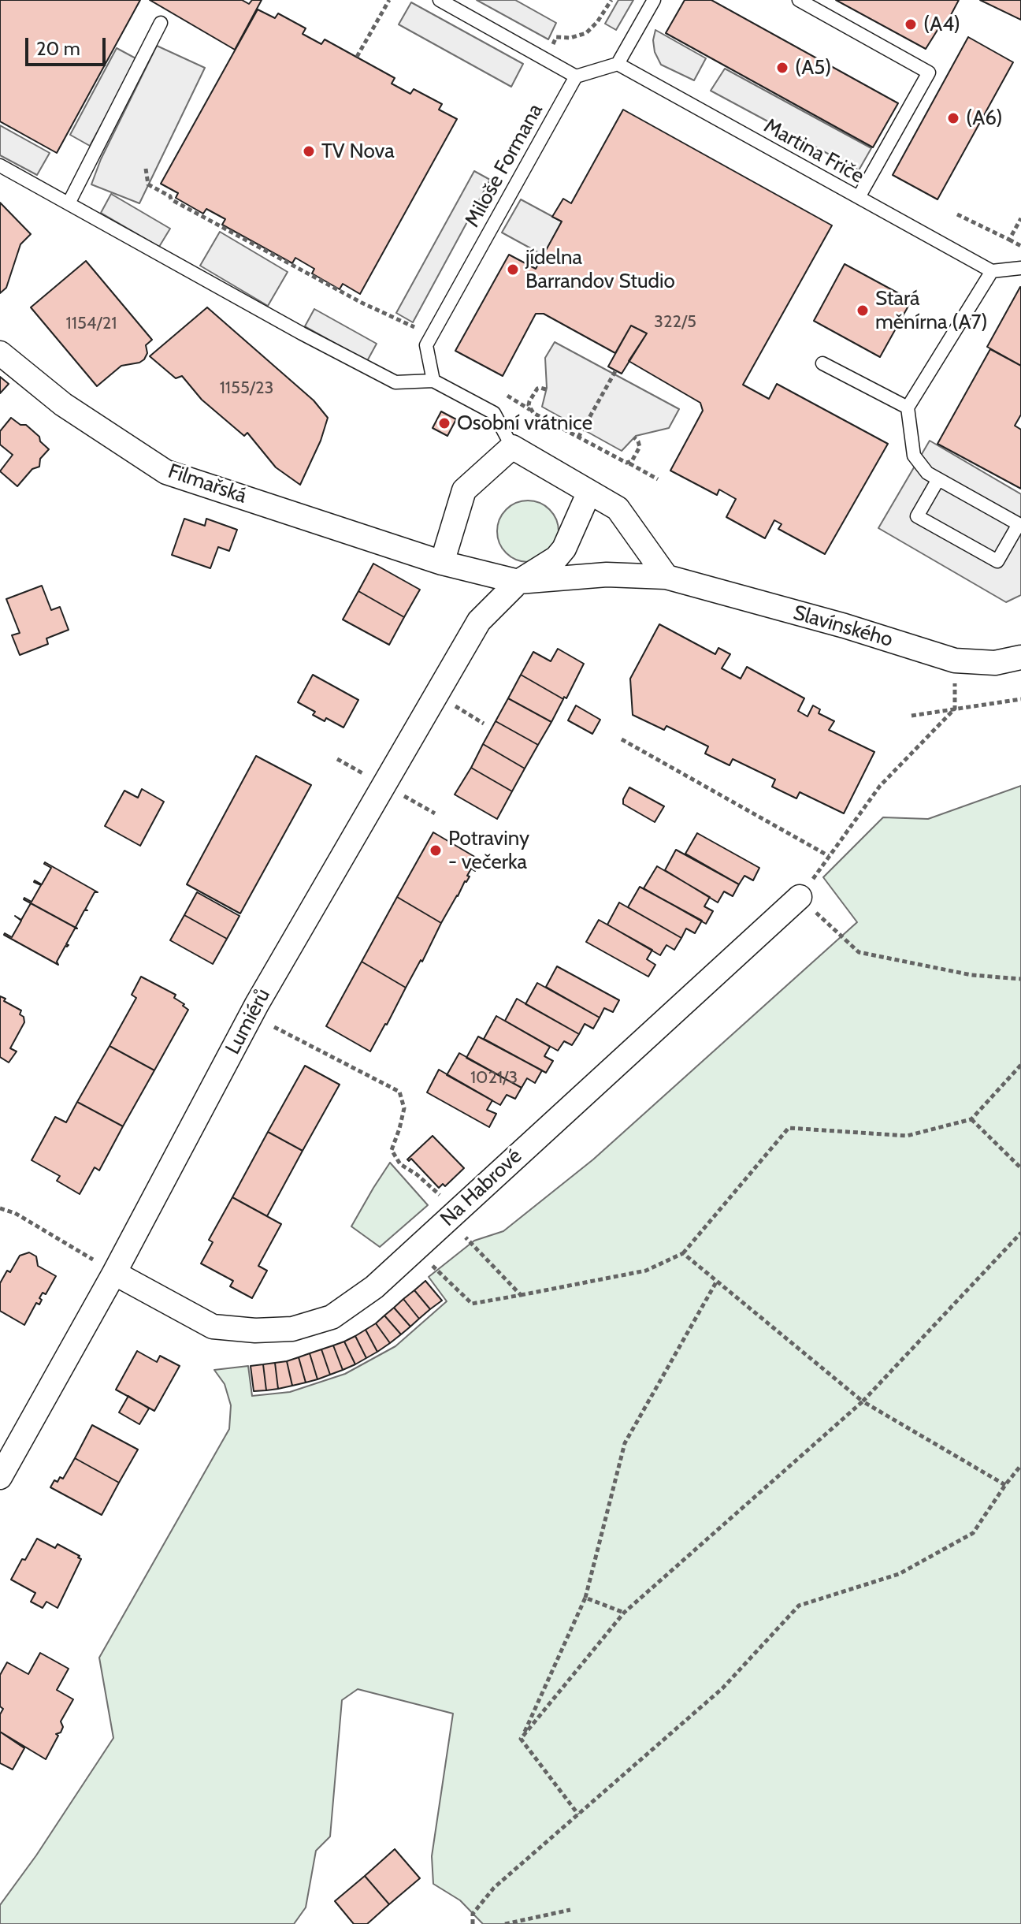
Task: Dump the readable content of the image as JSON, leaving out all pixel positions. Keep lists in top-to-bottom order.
{
  "streets": {
    "street": [
      "Filmařská",
      "Slavínského",
      "Lumiérů",
      "Na Habrové"
    ],
    "lane": ["Martina Friče", "Miloše Formana"]
  },
  "crossings": [
    ["Filmařská", "Slavínského"],
    ["Filmařská", "Lumiérů"],
    ["Slavínského", "Lumiérů"],
    ["Lumiérů", "Na Habrové"]
  ],
  "places": [
    "(A4)",
    "(A5)",
    "(A6)",
    "TV Nova",
    "jídelna Barrandov Studio",
    "Stará měnírna (A7)",
    "Osobní vrátnice",
    "Potraviny - večerka"
  ],
  "house_numbers": [
    "322/5",
    "1154/21",
    "1155/23",
    "1021/3"
  ],
  "scale_bar": "20 m"
}
